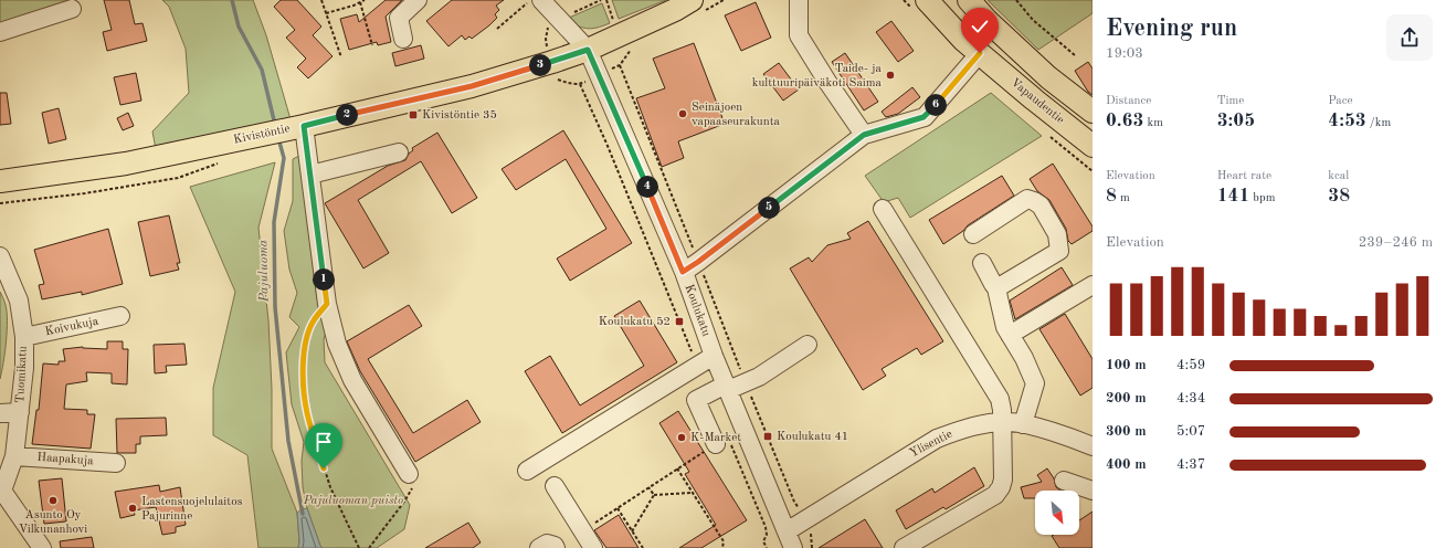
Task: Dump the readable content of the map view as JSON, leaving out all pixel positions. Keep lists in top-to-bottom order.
{
  "streets": {
    "main road": ["Vapaudentie", "Kivistöntie"],
    "street": [
      "Koulukatu",
      "Koivukuja",
      "Tuomikatu",
      "Ylisentie",
      "Haapakuja"
    ]
  },
  "crossings": [
    ["Kivistöntie", "Koulukatu"],
    ["Koulukatu", "Ylisentie"],
    ["Koivukuja", "Tuomikatu"],
    ["Tuomikatu", "Haapakuja"]
  ],
  "water": ["Pajuluoma"],
  "parks": ["Pajuluoman puisto"],
  "places": {
    "other": [
      "Taide- ja kulttuuripäiväkoti Saima",
      "Seinäjoen vapaaseurakunta",
      "K-Market",
      "Asunto Oy Vilkunanhovi",
      "Lastensuojelulaitos Pajurinne"
    ],
    "transit": ["Kivistöntie 35", "Koulukatu 52", "Koulukatu 41"]
  },
  "north": "bottom right",
  "page": {
    "heading": ["Evening run", "19:03"],
    "pins": [
      "3",
      "6",
      "2",
      "4",
      "5",
      "1"
    ],
    "stats": [
      ["Distance", "0.63 km"],
      ["Time", "3:05"],
      ["Pace", "4:53 /km"],
      ["Elevation", "8 m"],
      ["Heart rate", "141 bpm"],
      ["kcal", "38"]
    ],
    "chart": ["Elevation", "239–246 m"],
    "list": [
      {
        "name": "100 m",
        "note": "4:59"
      },
      {
        "name": "200 m",
        "note": "4:34"
      },
      {
        "name": "300 m",
        "note": "5:07"
      },
      {
        "name": "400 m",
        "note": "4:37"
      }
    ]
  }
}
